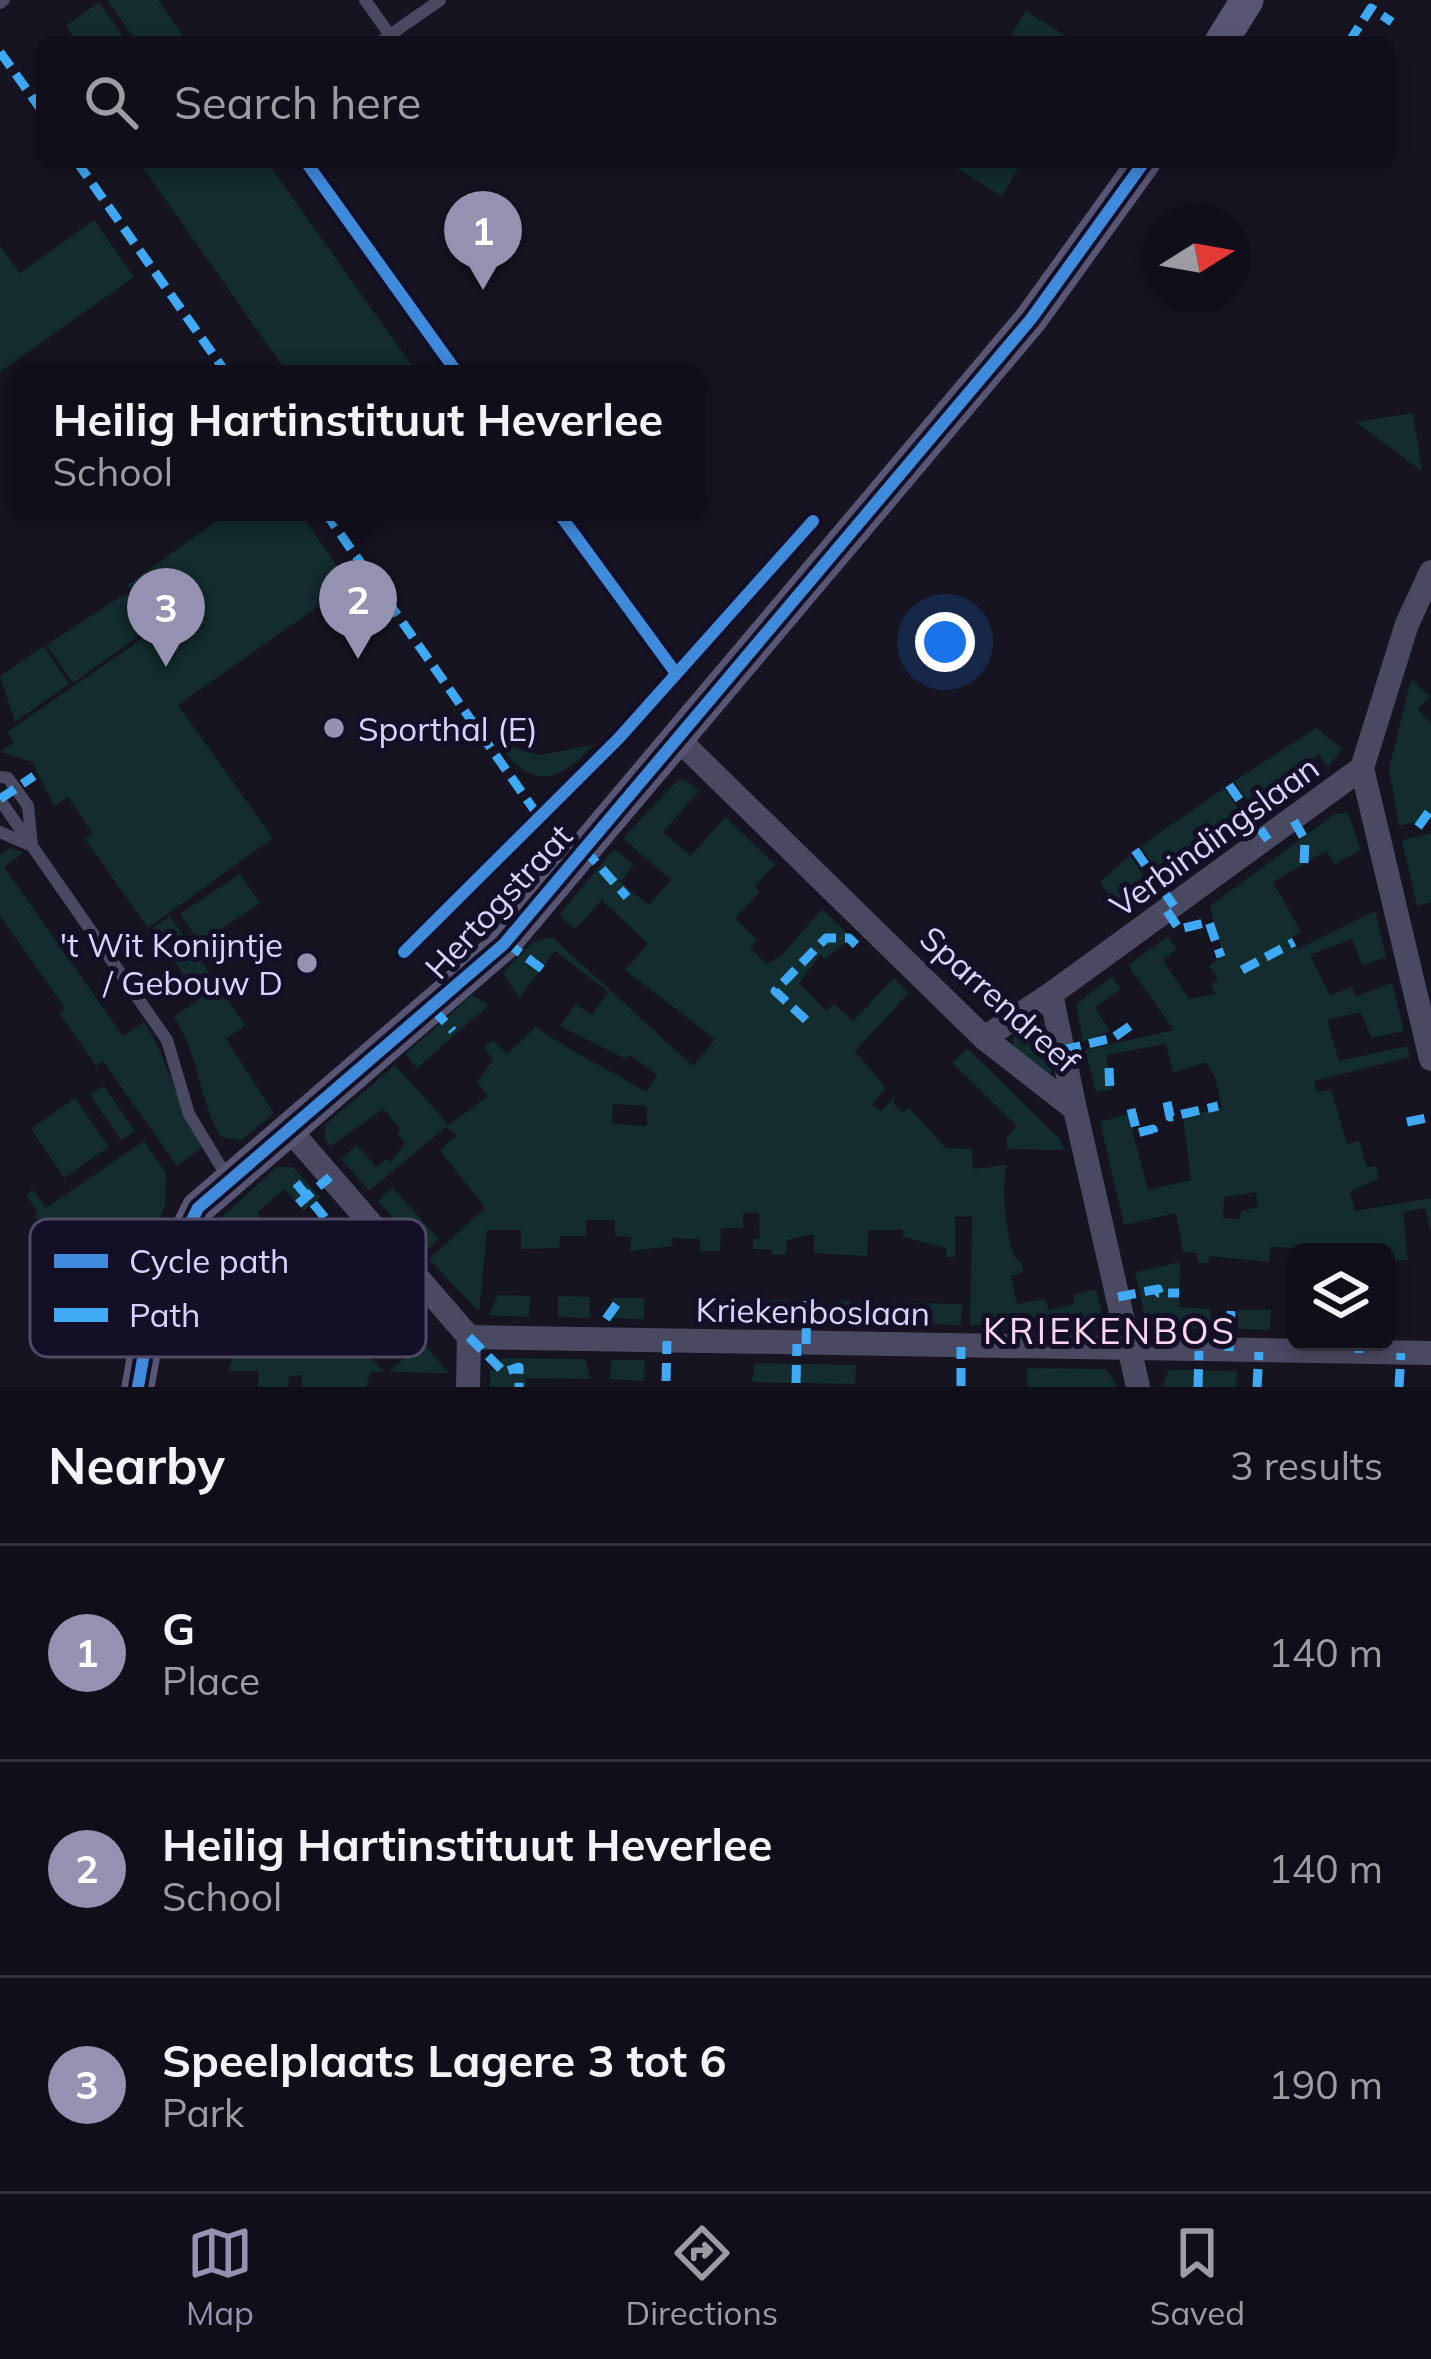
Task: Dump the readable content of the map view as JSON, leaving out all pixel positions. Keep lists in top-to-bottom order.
{
  "streets": {
    "street": [
      "Verbindingslaan",
      "Hertogstraat",
      "Sparrendreef",
      "Kriekenboslaan"
    ]
  },
  "crossings": [
    ["Verbindingslaan", "Sparrendreef"],
    ["Hertogstraat", "Sparrendreef"],
    ["Sparrendreef", "Kriekenboslaan"]
  ],
  "districts": ["KRIEKENBOS"],
  "places": ["Sporthal (E)", "'t Wit Konijntje / Gebouw D"],
  "legend": ["Cycle path", "Path"],
  "north": "right",
  "page": {
    "search": "Search here",
    "pins": ["1", "2", "3"],
    "popup": ["Heilig Hartinstituut Heverlee", "School"],
    "heading": ["Nearby", "3 results"],
    "list": [
      {
        "mark": "1",
        "name": "G",
        "note": "Place",
        "value": "140 m"
      },
      {
        "mark": "2",
        "name": "Heilig Hartinstituut Heverlee",
        "note": "School",
        "value": "140 m"
      },
      {
        "mark": "3",
        "name": "Speelplaats Lagere 3 tot 6",
        "note": "Park",
        "value": "190 m"
      }
    ],
    "nav": ["Map", "Directions", "Saved"]
  }
}
